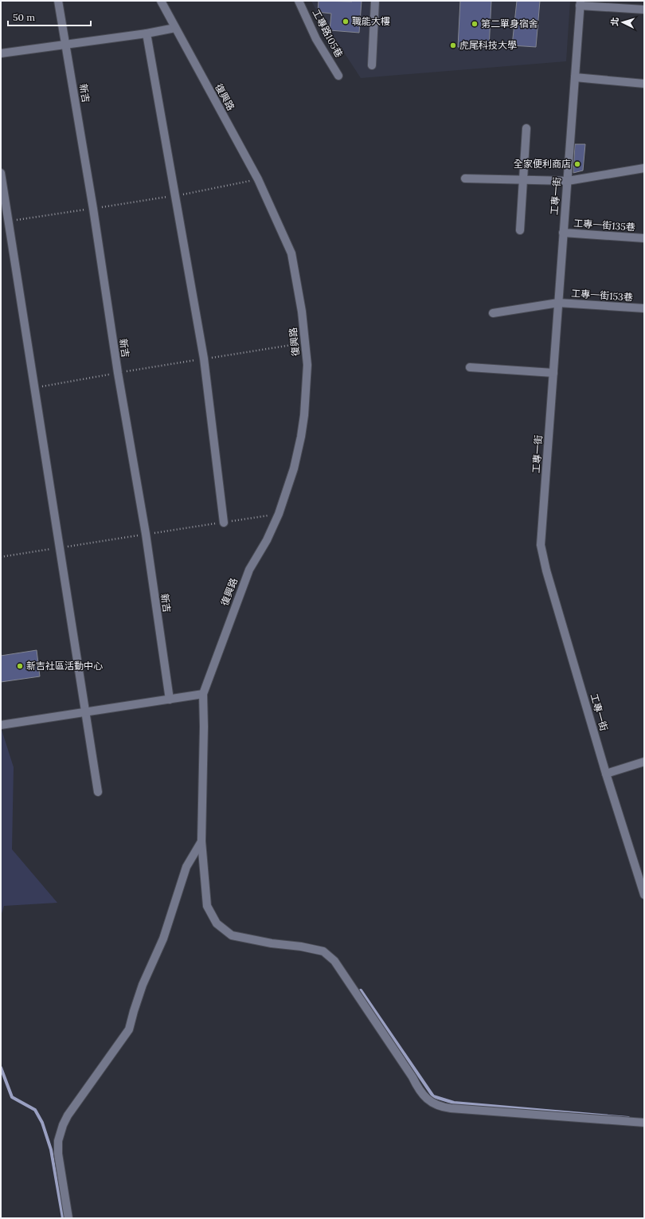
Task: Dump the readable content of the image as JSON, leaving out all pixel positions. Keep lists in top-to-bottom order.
{
  "streets": {
    "street": [
      "工專路105巷",
      "新吉",
      "復興路",
      "工專一街",
      "工專一街135巷",
      "工專一街153巷"
    ]
  },
  "crossings": [
    ["工專一街", "工專一街135巷"],
    ["工專一街", "工專一街153巷"]
  ],
  "places": [
    "職能大樓",
    "第二單身宿舍",
    "虎尾科技大學",
    "全家便利商店",
    "新吉社區活動中心"
  ],
  "scale_bar": "50 m",
  "north": "left"
}
